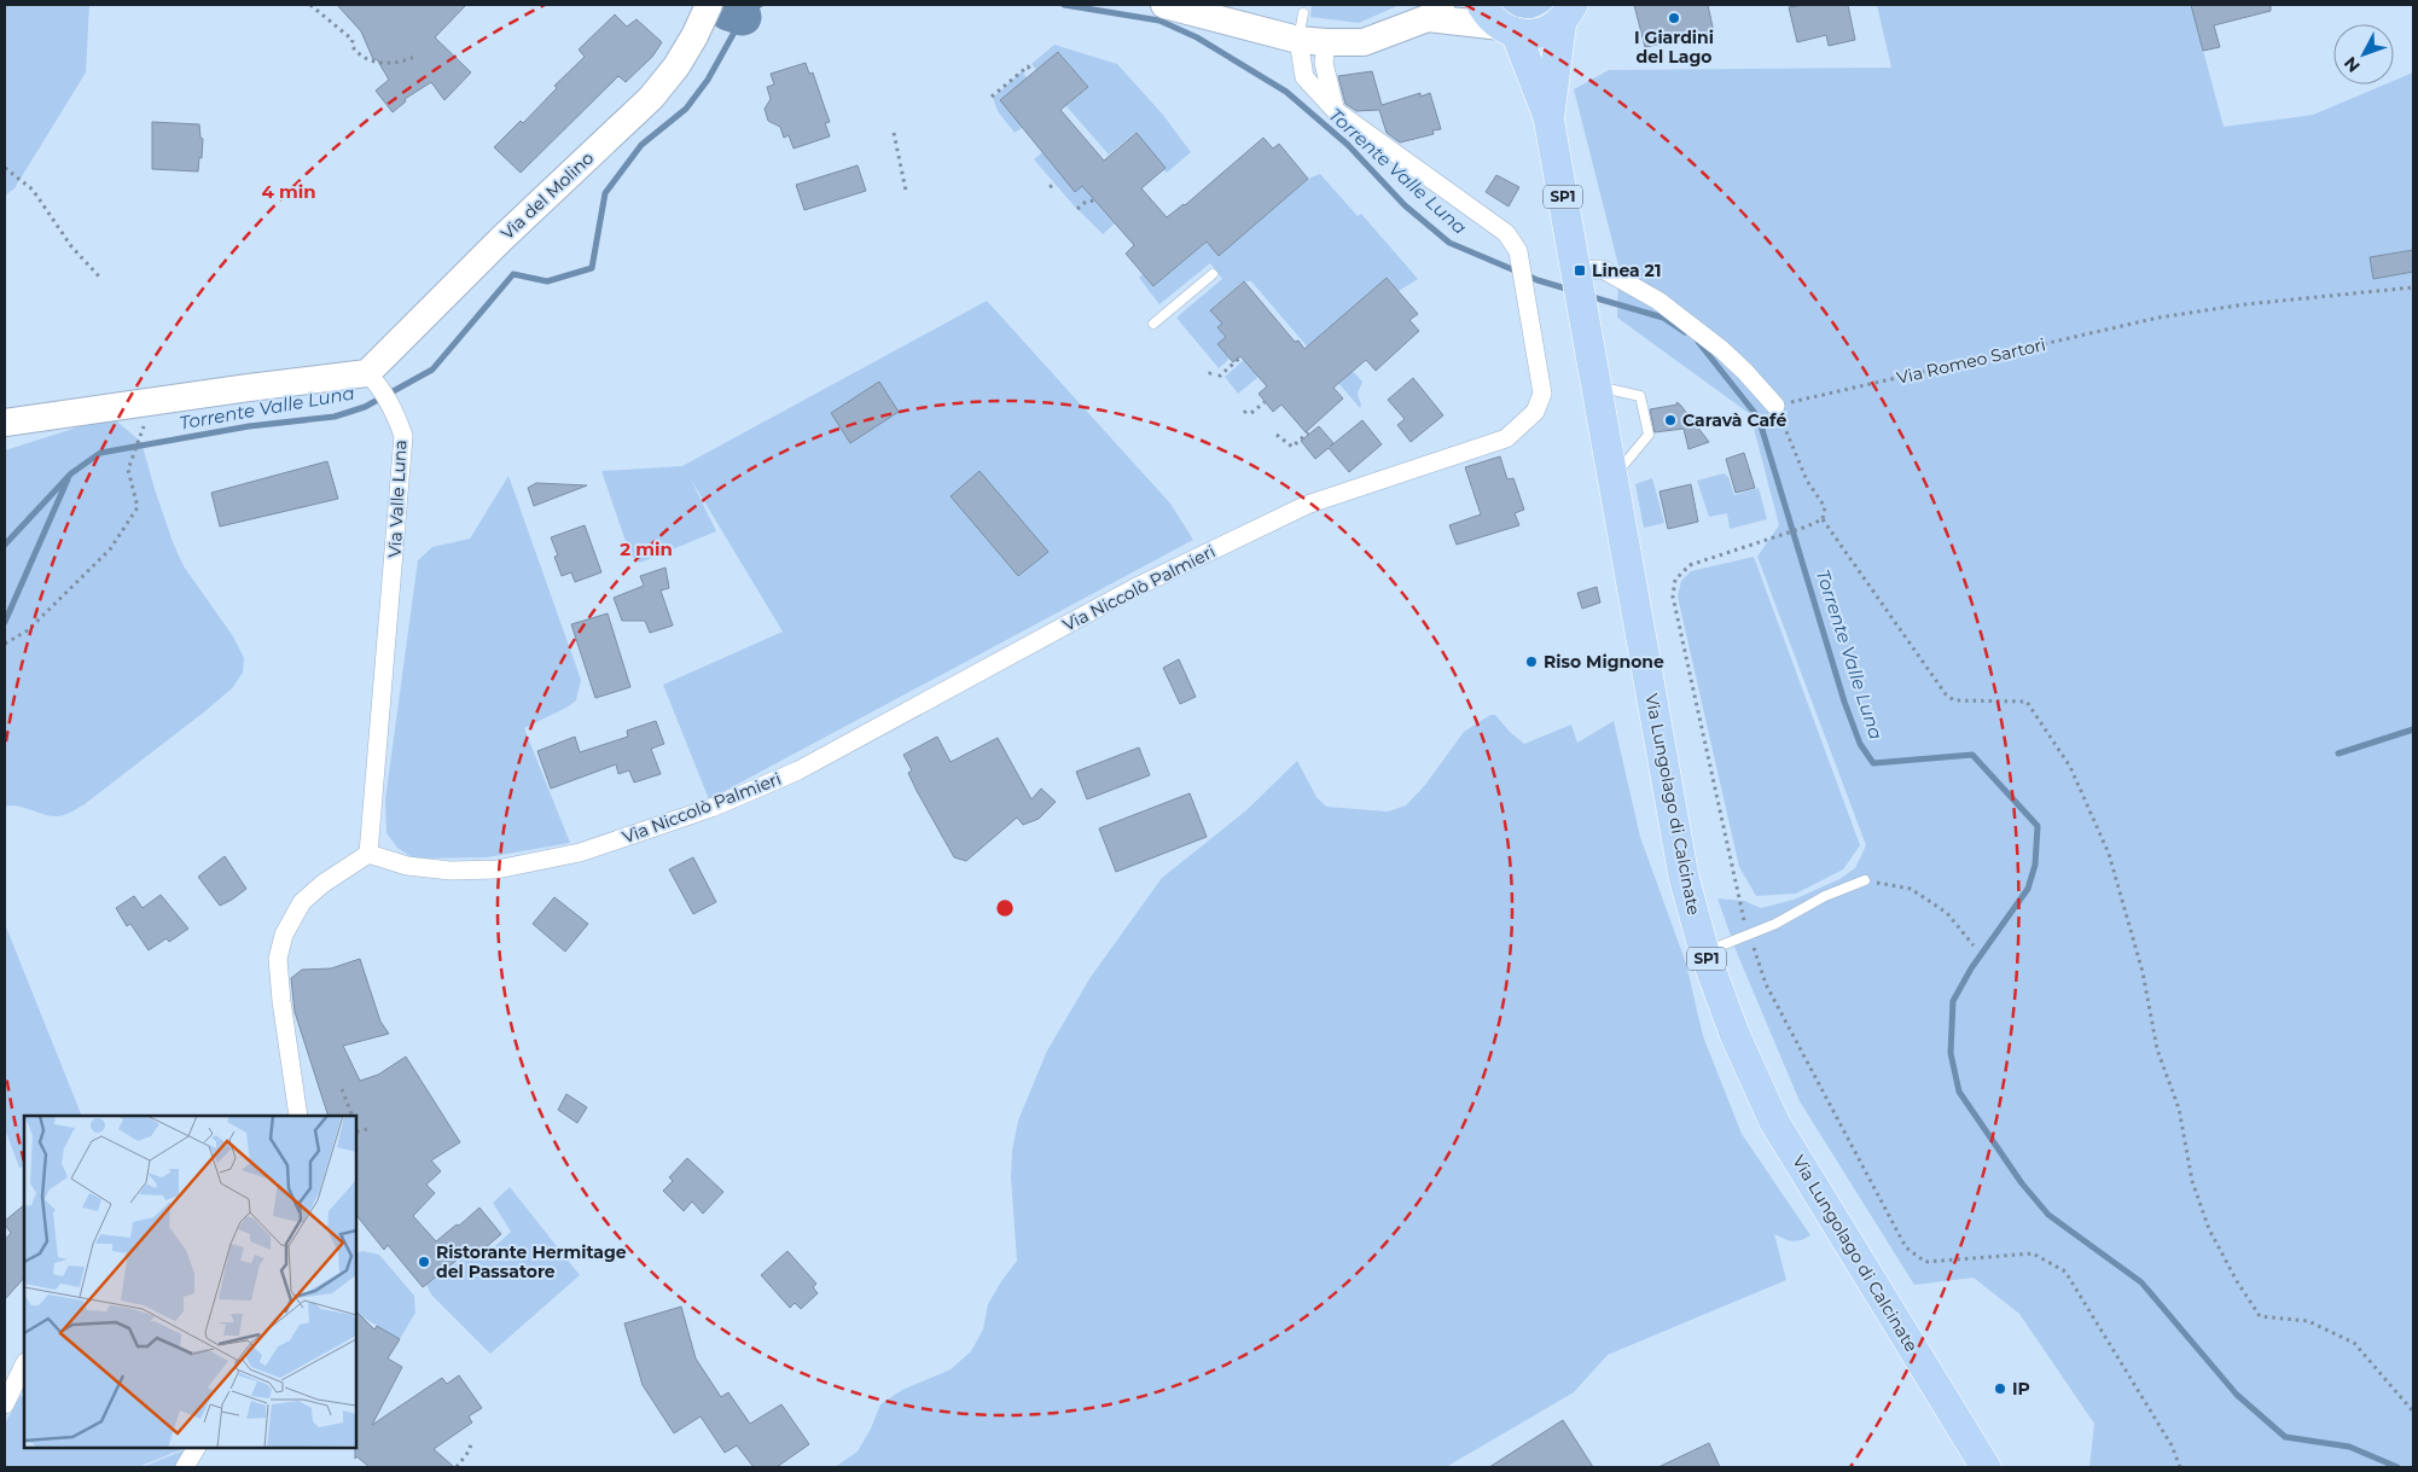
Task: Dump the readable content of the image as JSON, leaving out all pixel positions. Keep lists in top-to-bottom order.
{
  "streets": {
    "main road": ["SP1", "Via Lungolago di Calcinate"],
    "street": ["Via del Molino", "Via Valle Luna", "Via Niccolò Palmieri"],
    "path": ["Via Romeo Sartori"]
  },
  "crossings": [
    ["Via del Molino", "Via Valle Luna"],
    ["SP1", "Via Lungolago di Calcinate"],
    ["Via Valle Luna", "Via Niccolò Palmieri"]
  ],
  "water": ["Torrente Valle Luna"],
  "places": {
    "other": [
      "I Giardini del Lago",
      "Caravà Café",
      "Riso Mignone",
      "Ristorante Hermitage del Passatore",
      "IP"
    ],
    "transit": ["Linea 21"]
  },
  "north": "bottom left",
  "rings": ["4 min", "2 min"]
}
